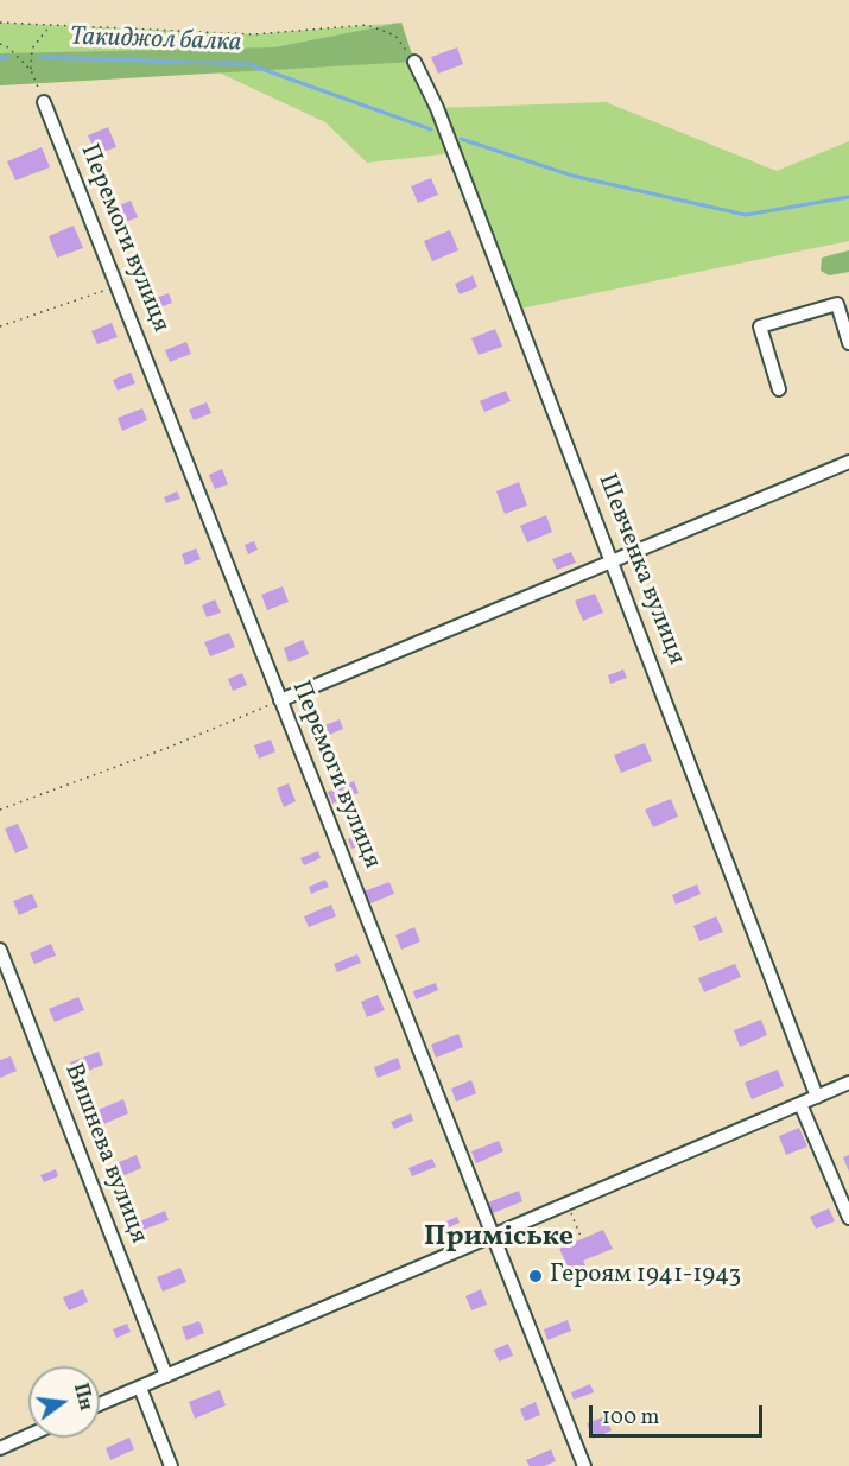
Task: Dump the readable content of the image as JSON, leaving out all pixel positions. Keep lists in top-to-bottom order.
{
  "streets": {
    "street": ["Перемоги вулиця", "Шевченка вулиця", "Вишнева вулиця"]
  },
  "districts": ["Приміське"],
  "water": ["Такиджол балка"],
  "places": ["Героям 1941-1943"],
  "scale_bar": "100 m",
  "north": "right"
}
